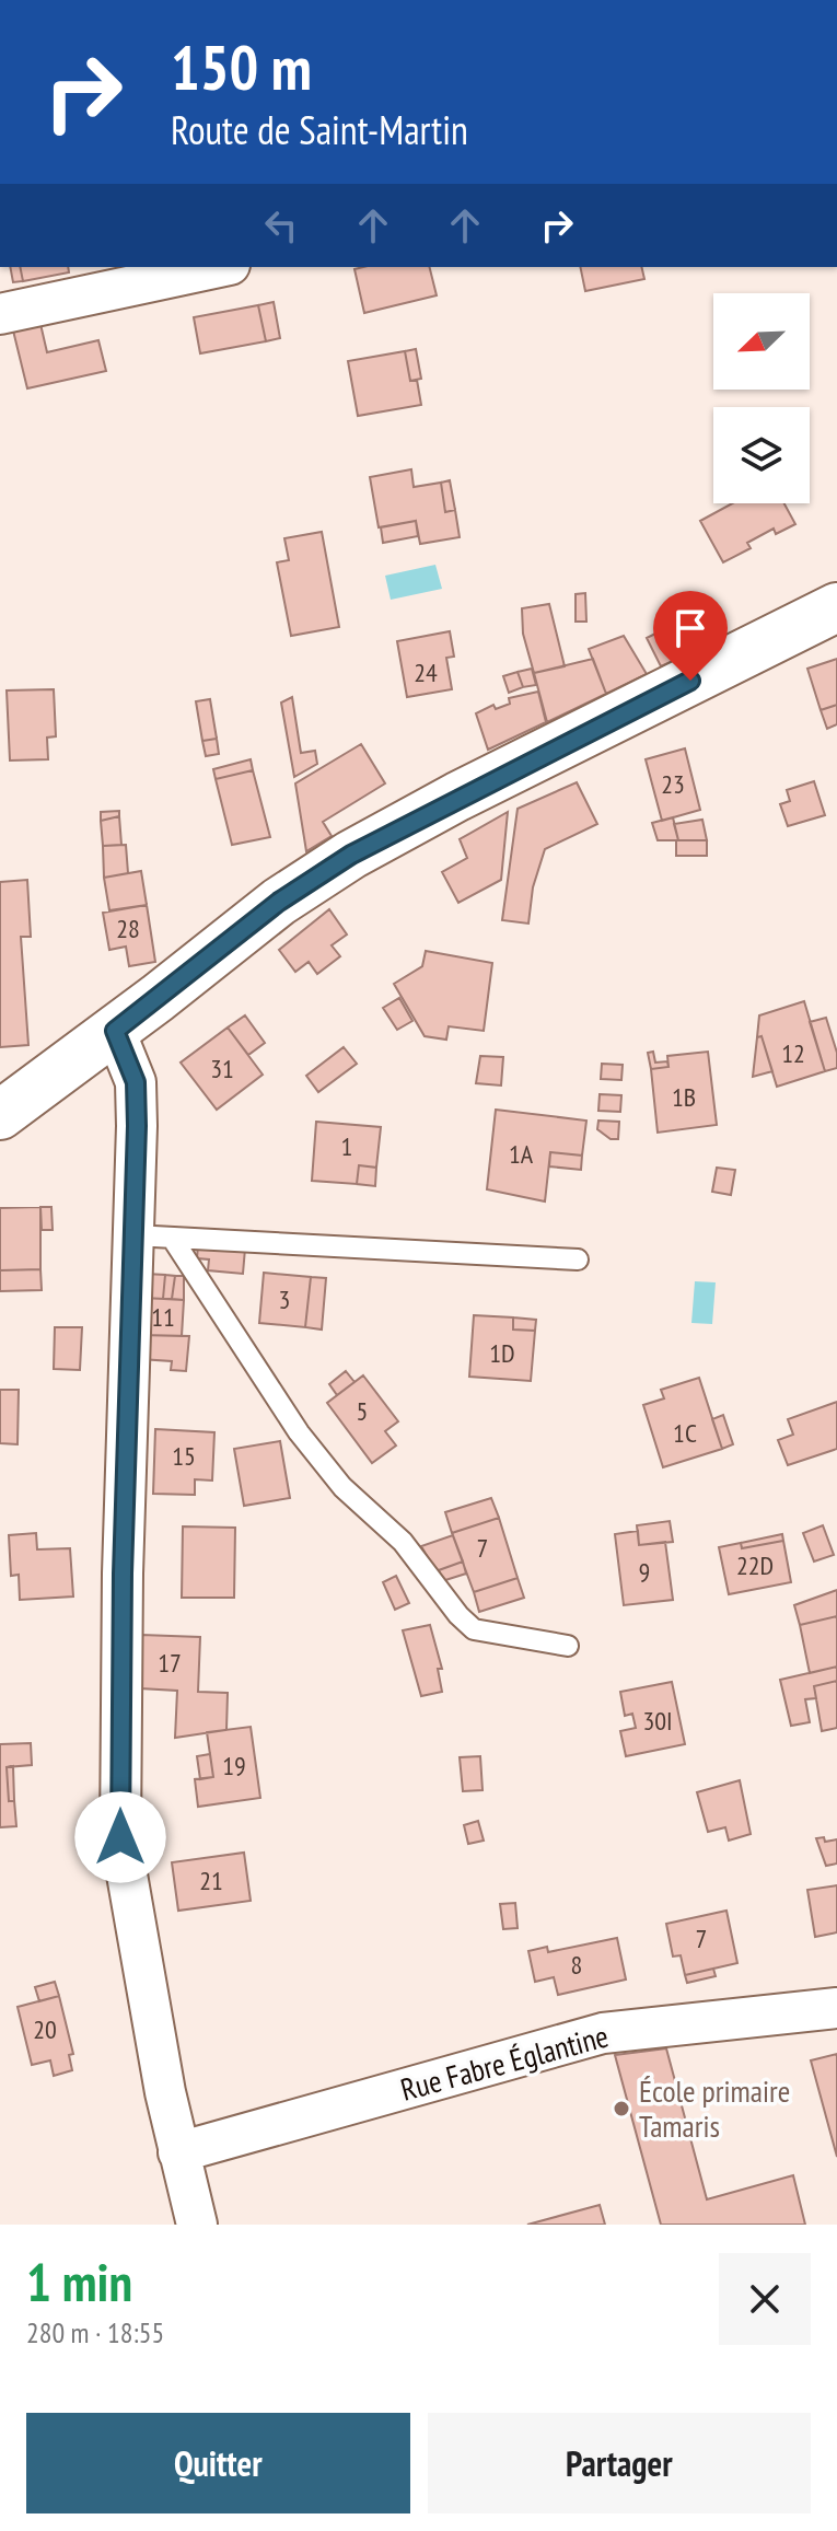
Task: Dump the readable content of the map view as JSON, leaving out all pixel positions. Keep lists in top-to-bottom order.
{
  "streets": {
    "street": ["Rue Fabre Églantine"]
  },
  "places": ["École primaire Tamaris"],
  "house_numbers": [
    "24",
    "23",
    "28",
    "12",
    "31",
    "1B",
    "1",
    "1A",
    "3",
    "11",
    "1D",
    "5",
    "1C",
    "15",
    "7",
    "22D",
    "9",
    "17",
    "30I",
    "19",
    "21",
    "7",
    "8",
    "20"
  ],
  "north": "bottom left",
  "page": {
    "turn": ["150 m", "Route de Saint-Martin"],
    "heading": ["1 min", "280 m · 18:55"],
    "buttons": ["Quitter", "Partager"]
  }
}
